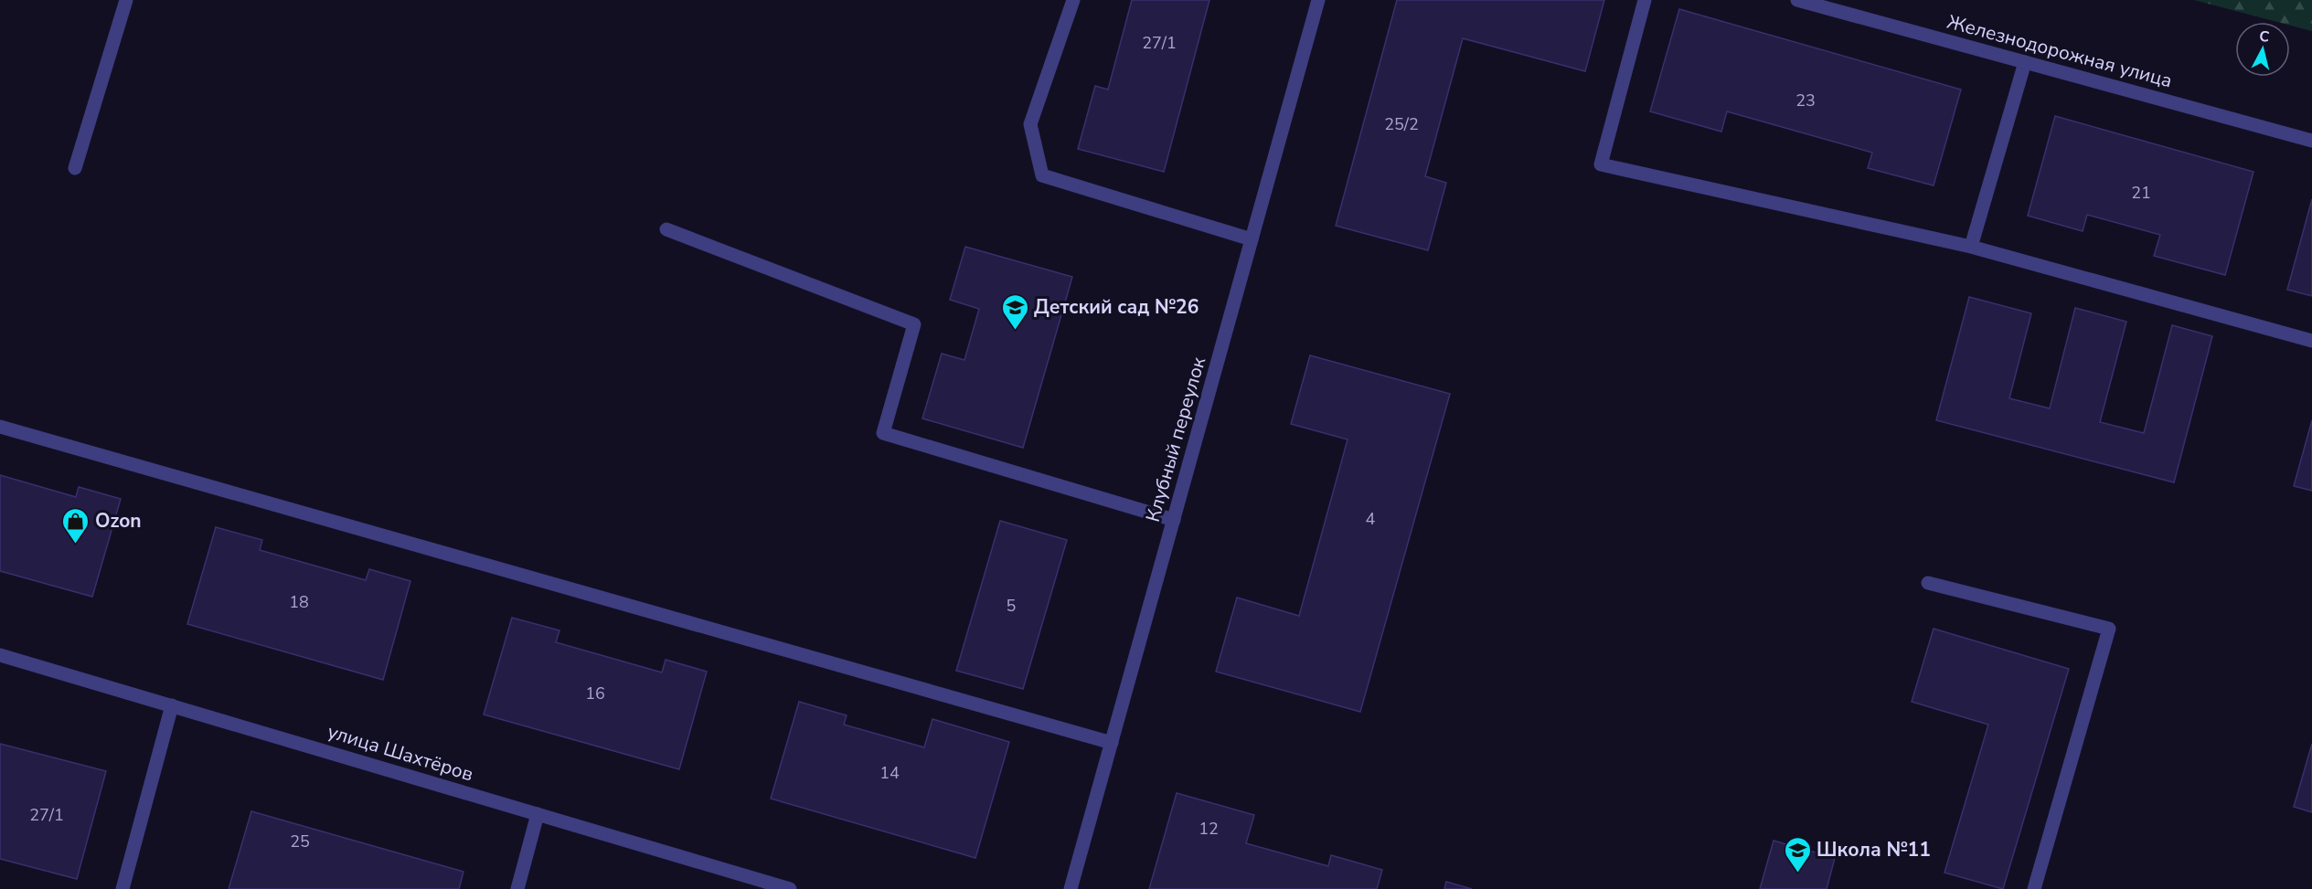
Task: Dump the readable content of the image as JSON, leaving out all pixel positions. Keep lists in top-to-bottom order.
{
  "streets": {
    "street": ["Железнодорожная улица", "Клубный переулок", "улица Шахтёров"]
  },
  "places": {
    "school or university": ["Детский сад №26", "Школа №11"],
    "shop": ["Ozon"]
  },
  "house_numbers": [
    "27/1",
    "23",
    "25/2",
    "21",
    "4",
    "18",
    "5",
    "16",
    "14",
    "27/1",
    "12",
    "25"
  ],
  "north": "top"
}
